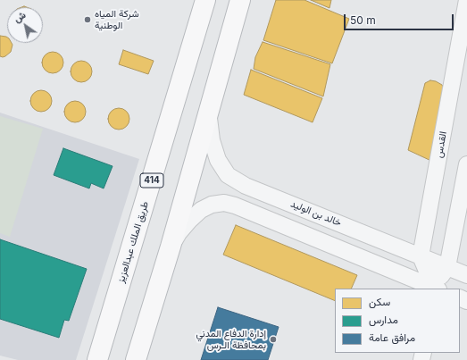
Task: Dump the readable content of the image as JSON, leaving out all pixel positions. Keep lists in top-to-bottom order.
{
  "streets": {
    "highway": ["414", "طريق الملك عبدالعزيز"],
    "street": ["القدس", "خالد بن الوليد"]
  },
  "crossings": [
    ["القدس", "خالد بن الوليد"]
  ],
  "places": ["شركة المياه الوطنية", "إدارة الدفاع المدني بمحافظة الـرس"],
  "legend": ["سكن", "مدارس", "مرافق عامة"],
  "scale_bar": "50 m",
  "north": "top left"
}
